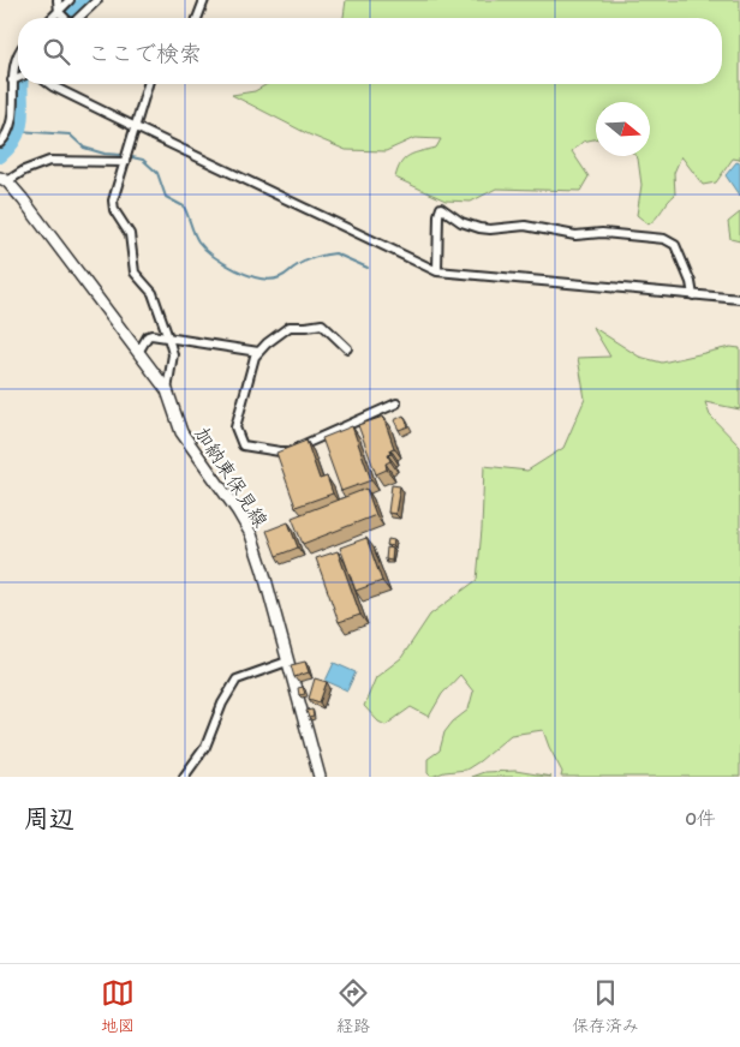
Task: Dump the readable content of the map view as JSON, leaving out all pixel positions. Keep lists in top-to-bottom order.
{
  "streets": {
    "main road": ["加納東保見線"]
  },
  "north": "right",
  "page": {
    "search": "ここで検索",
    "heading": ["周辺", "0件"],
    "nav": ["地図", "経路", "保存済み"]
  }
}
